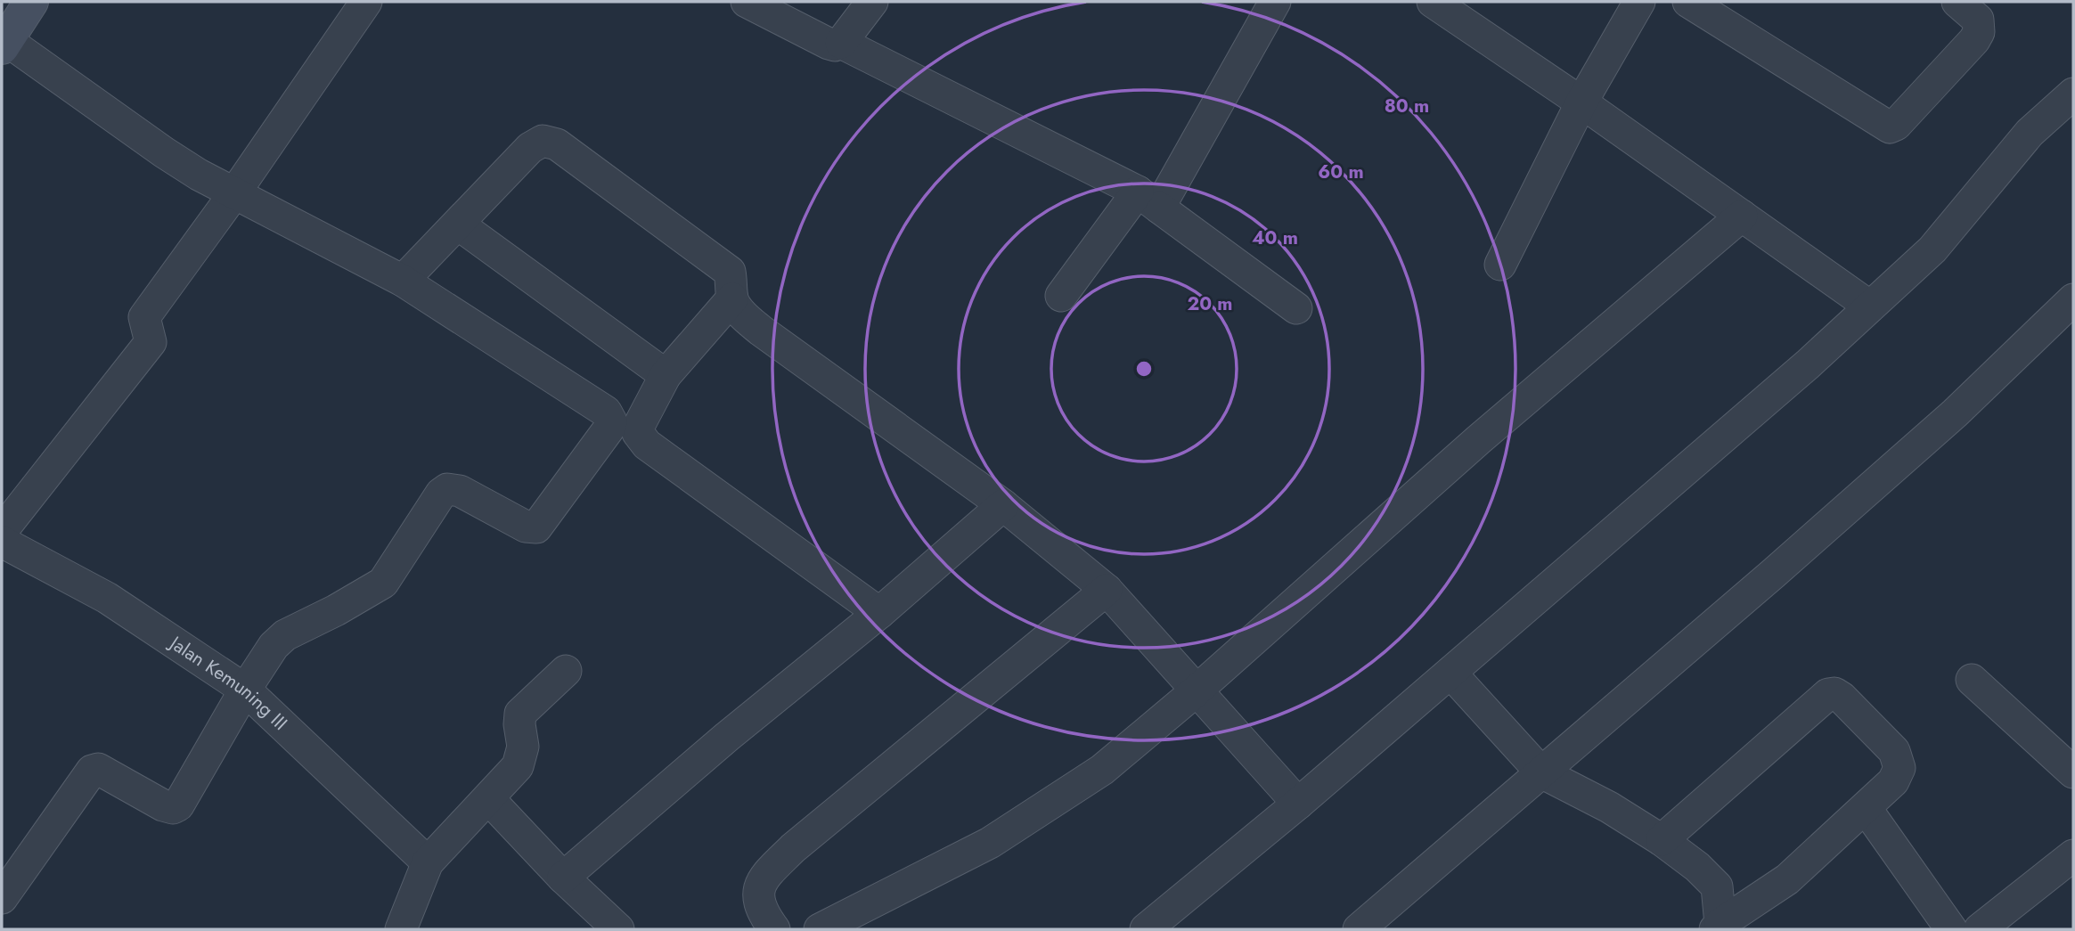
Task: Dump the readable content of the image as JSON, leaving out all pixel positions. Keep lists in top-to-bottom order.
{
  "streets": {
    "street": ["Jalan Kemuning III"]
  },
  "rings": [
    "80 m",
    "60 m",
    "40 m",
    "20 m"
  ]
}
